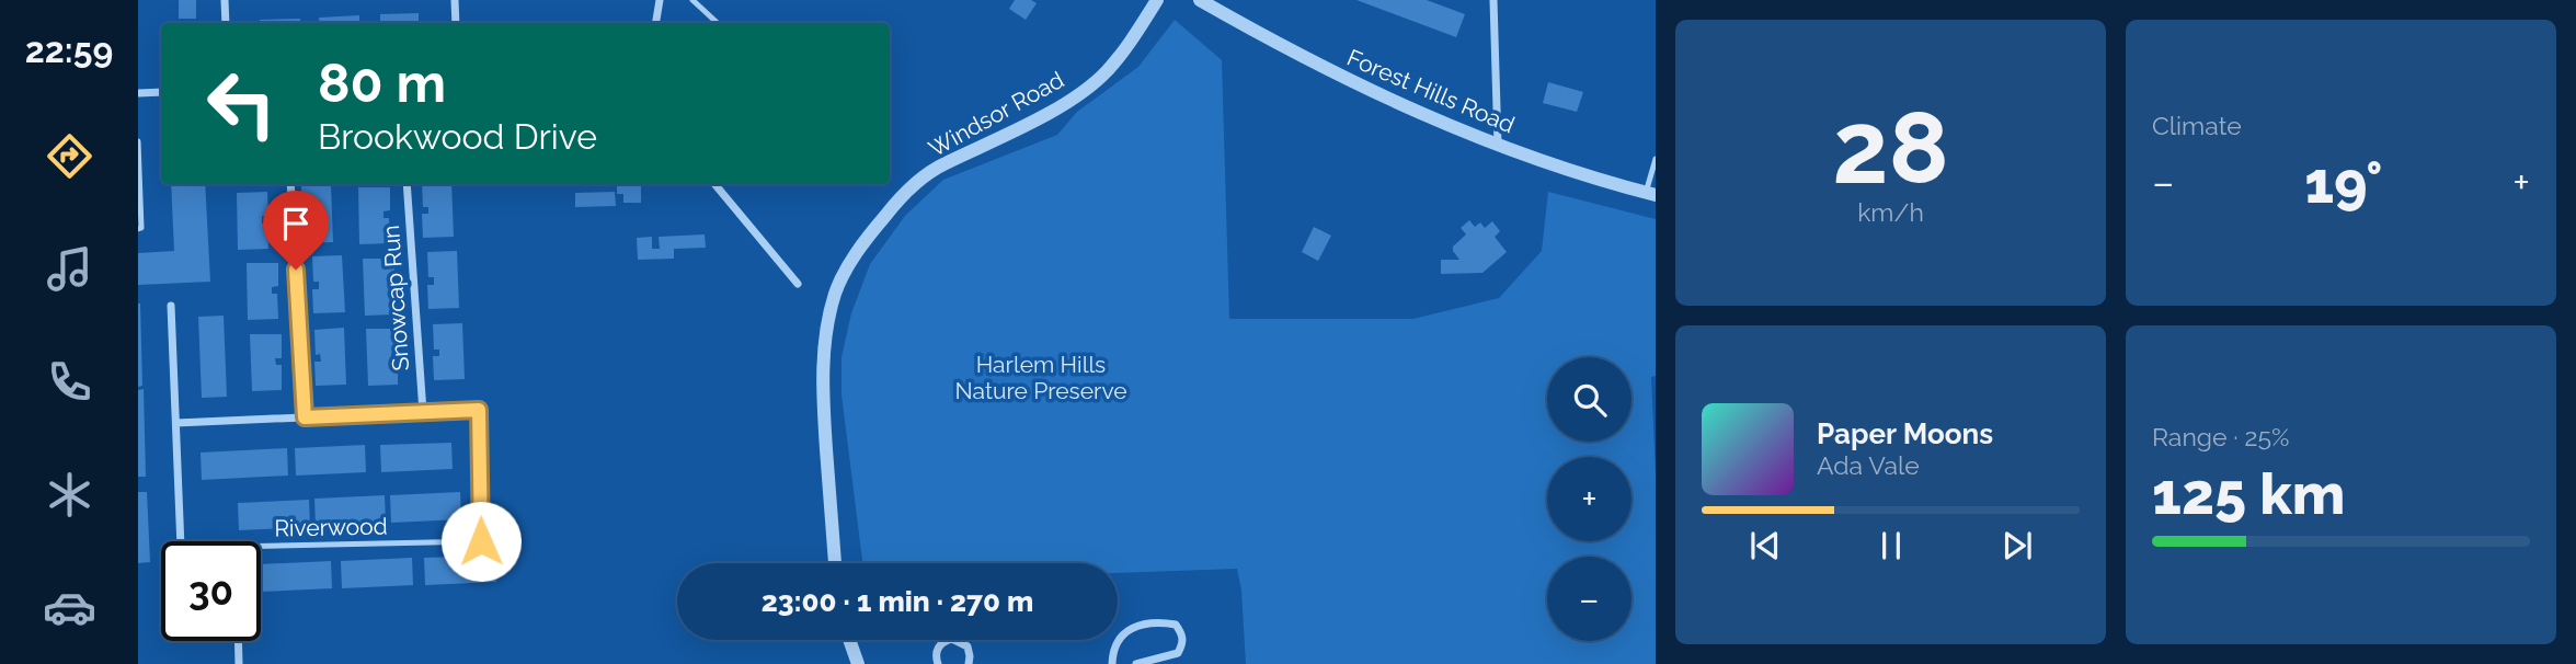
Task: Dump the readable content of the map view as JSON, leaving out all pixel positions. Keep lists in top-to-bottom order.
{
  "streets": {
    "street": ["Forest Hills Road", "Windsor Road", "Snowcap Run"],
    "lane": ["Riverwood"]
  },
  "parks": ["Harlem Hills Nature Preserve"],
  "page": {
    "tabs": "22:59",
    "tile": [
      ["28", "km/h"],
      "Climate",
      ["Range · 25%", "125 km"]
    ],
    "turn": ["80 m", "Brookwood Drive"],
    "heat": ["−", "19°", "+"],
    "map_buttons": ["+", "−"],
    "song": ["Paper Moons", "Ada Vale"],
    "limit": "30",
    "trip": "23:00 · 1 min · 270 m"
  }
}
